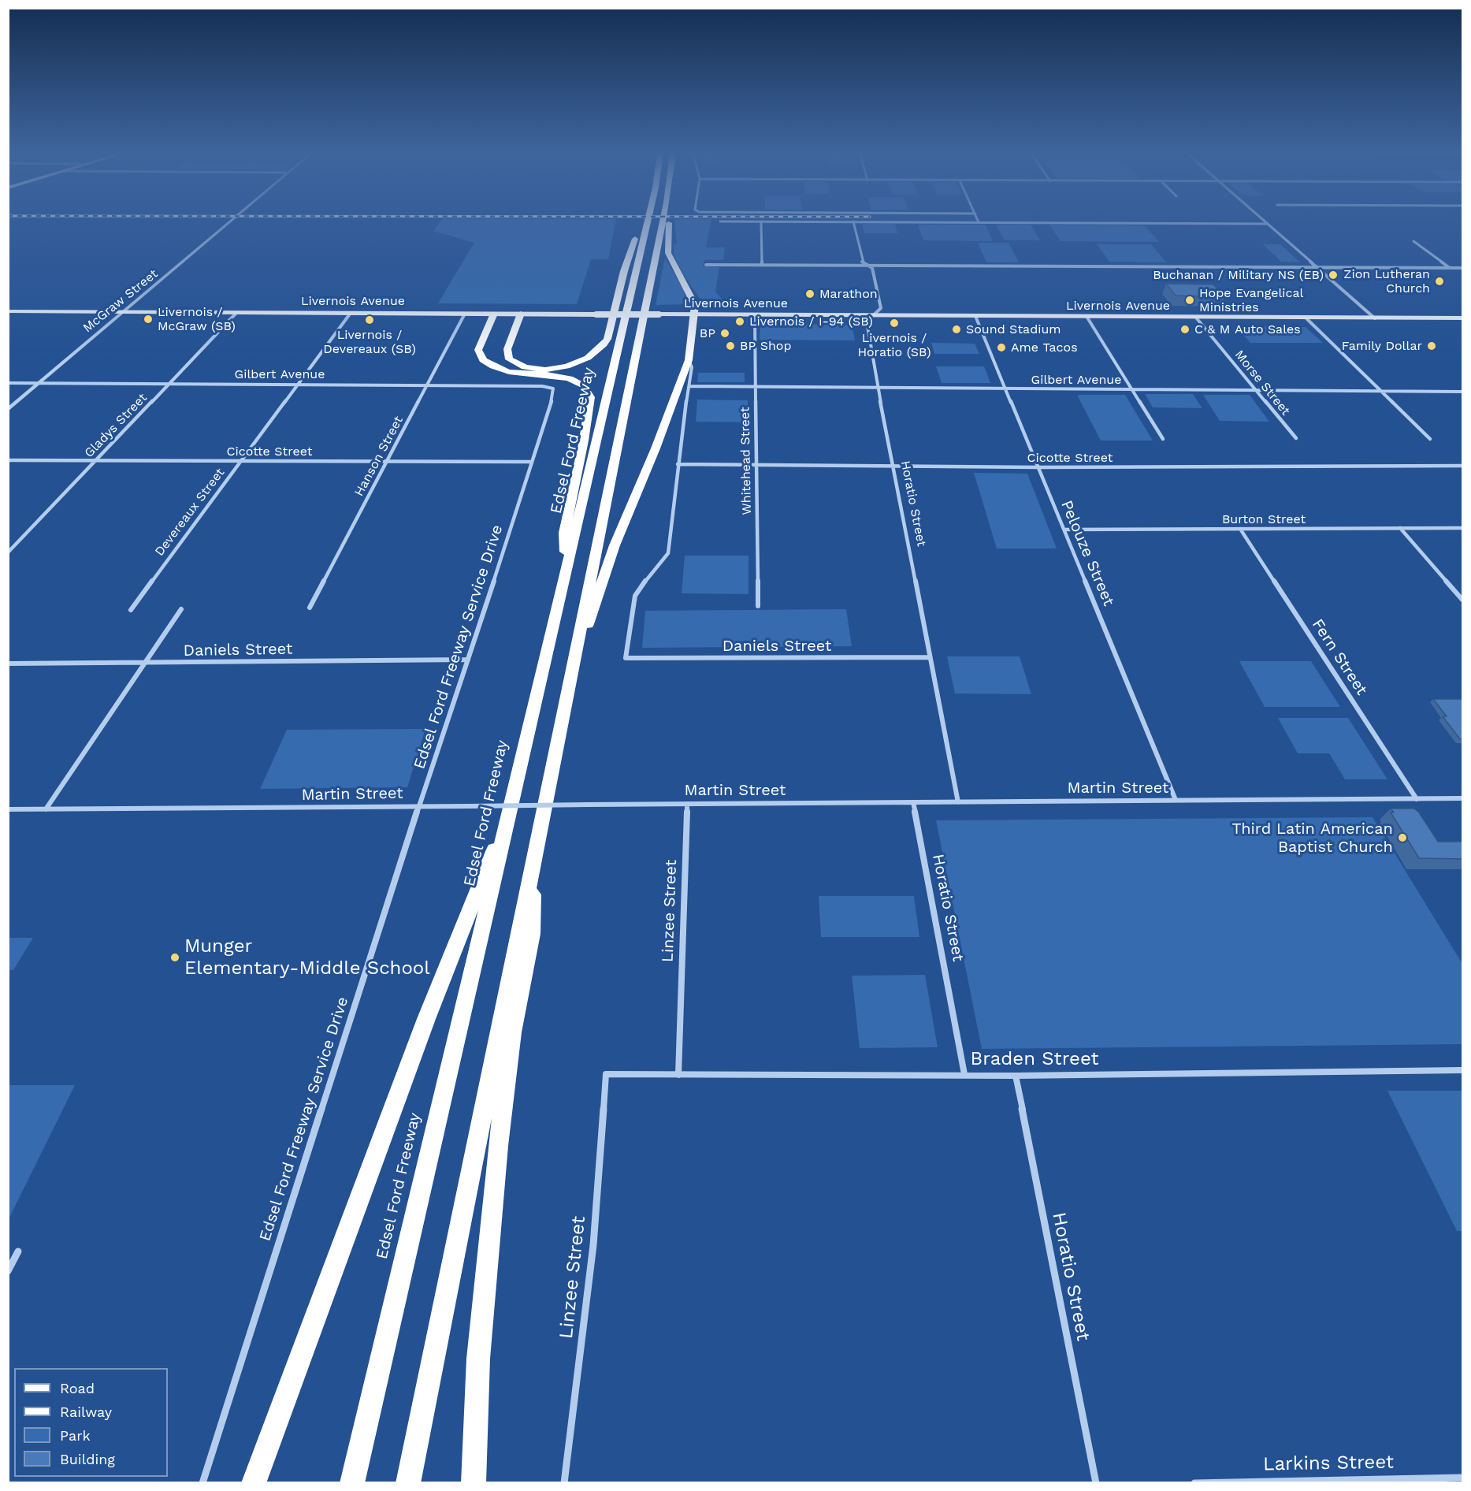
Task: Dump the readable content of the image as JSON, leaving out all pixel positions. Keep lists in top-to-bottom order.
{
  "streets": {
    "highway": ["Edsel Ford Freeway"],
    "main road": ["Livernois Avenue"],
    "street": [
      "McGraw Street",
      "Gilbert Avenue",
      "Morse Street",
      "Gladys Street",
      "Cicotte Street",
      "Hanson Street",
      "Whitehead Street",
      "Horatio Street",
      "Devereaux Street",
      "Burton Street",
      "Pelouze Street",
      "Daniels Street",
      "Edsel Ford Freeway Service Drive",
      "Fern Street",
      "Martin Street",
      "Linzee Street",
      "Braden Street",
      "Larkins Street"
    ]
  },
  "crossings": [
    ["McGraw Street", "Livernois Avenue"],
    ["McGraw Street", "Gilbert Avenue"],
    ["Livernois Avenue", "Morse Street"],
    ["Livernois Avenue", "Gladys Street"],
    ["Livernois Avenue", "Hanson Street"],
    ["Livernois Avenue", "Whitehead Street"],
    ["Livernois Avenue", "Horatio Street"],
    ["Livernois Avenue", "Devereaux Street"],
    ["Livernois Avenue", "Pelouze Street"],
    ["Gilbert Avenue", "Morse Street"],
    ["Gilbert Avenue", "Gladys Street"],
    ["Gilbert Avenue", "Hanson Street"],
    ["Gilbert Avenue", "Whitehead Street"],
    ["Gilbert Avenue", "Horatio Street"],
    ["Gilbert Avenue", "Devereaux Street"],
    ["Gilbert Avenue", "Pelouze Street"],
    ["Gilbert Avenue", "Edsel Ford Freeway Service Drive"],
    ["Gladys Street", "Cicotte Street"],
    ["Cicotte Street", "Hanson Street"],
    ["Cicotte Street", "Whitehead Street"],
    ["Cicotte Street", "Horatio Street"],
    ["Cicotte Street", "Devereaux Street"],
    ["Cicotte Street", "Pelouze Street"],
    ["Cicotte Street", "Daniels Street"],
    ["Cicotte Street", "Edsel Ford Freeway Service Drive"],
    ["Horatio Street", "Daniels Street"],
    ["Horatio Street", "Martin Street"],
    ["Horatio Street", "Braden Street"],
    ["Burton Street", "Pelouze Street"],
    ["Burton Street", "Fern Street"],
    ["Pelouze Street", "Martin Street"],
    ["Daniels Street", "Edsel Ford Freeway Service Drive"],
    ["Edsel Ford Freeway Service Drive", "Martin Street"],
    ["Fern Street", "Martin Street"],
    ["Martin Street", "Linzee Street"],
    ["Linzee Street", "Braden Street"]
  ],
  "places": [
    "Buchanan / Military NS (EB)",
    "Zion Lutheran Church",
    "Marathon",
    "Hope Evangelical Ministries",
    "Livernois / McGraw (SB)",
    "Livernois / Devereaux (SB)",
    "Livernois / I-94 (SB)",
    "Livernois / Horatio (SB)",
    "Sound Stadium",
    "C & M Auto Sales",
    "BP",
    "BP Shop",
    "Family Dollar",
    "Ame Tacos",
    "Third Latin American Baptist Church",
    "Munger Elementary-Middle School"
  ],
  "legend": [
    "Road",
    "Railway",
    "Park",
    "Building"
  ]
}
